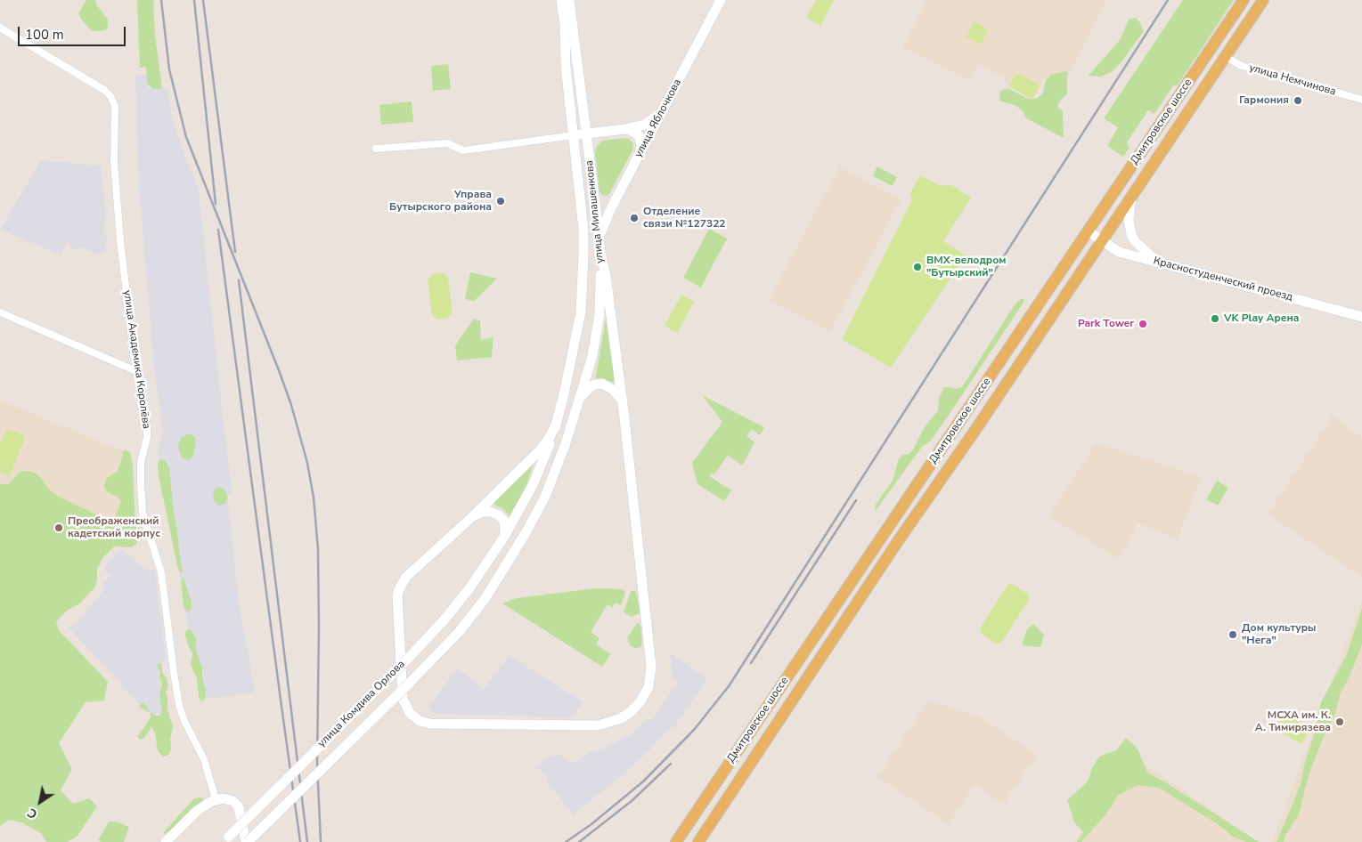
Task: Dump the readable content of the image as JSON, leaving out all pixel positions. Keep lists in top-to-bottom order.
{
  "streets": {
    "main road": ["Дмитровское шоссе"],
    "street": [
      "улица Немчинова",
      "улица Яблочкова",
      "улица Милашенкова",
      "Красностуденческий проезд",
      "улица Академика Королёва",
      "улица Комдива Орлова"
    ]
  },
  "crossings": [
    ["улица Немчинова", "Дмитровское шоссе"],
    ["улица Яблочкова", "улица Милашенкова"],
    ["Дмитровское шоссе", "Красностуденческий проезд"],
    ["улица Милашенкова", "улица Комдива Орлова"]
  ],
  "places": [
    "Гармония",
    "Управа Бутырского района",
    "Отделение связи №127322",
    "BMX-велодром \"Бутырский\"",
    "VK Play Арена",
    "Park Tower",
    "Преображенский кадетский корпус",
    "Дом культуры \"Нега\"",
    "МСХА им. К. А. Тимирязева"
  ],
  "scale_bar": "100 m",
  "north": "bottom left"
}
